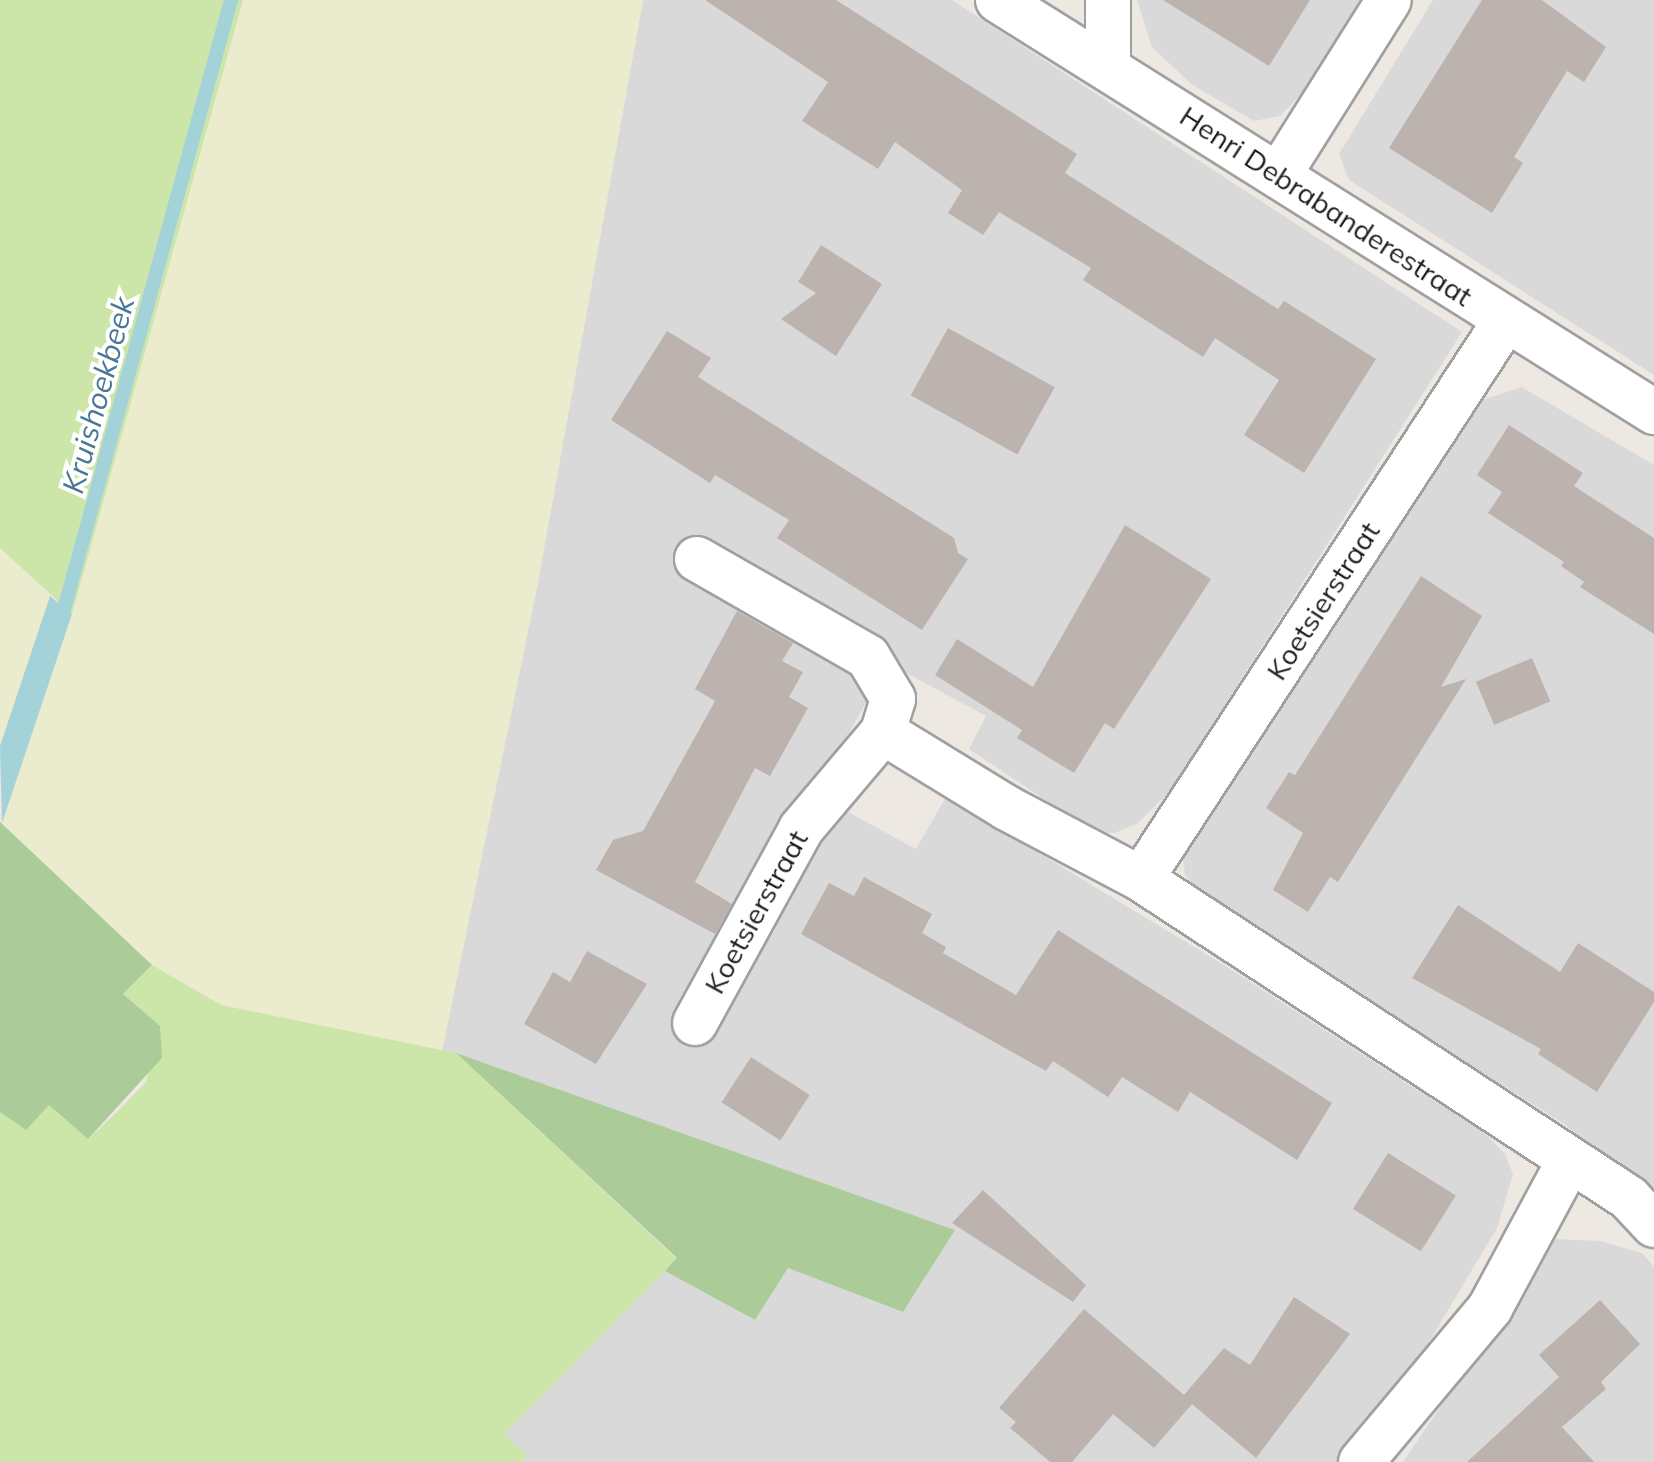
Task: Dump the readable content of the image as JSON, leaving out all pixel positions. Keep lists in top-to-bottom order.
{
  "streets": {
    "street": ["Henri Debrabanderestraat", "Koetsierstraat"]
  },
  "crossings": [
    ["Henri Debrabanderestraat", "Koetsierstraat"]
  ],
  "water": ["Kruishoekbeek"]
}
